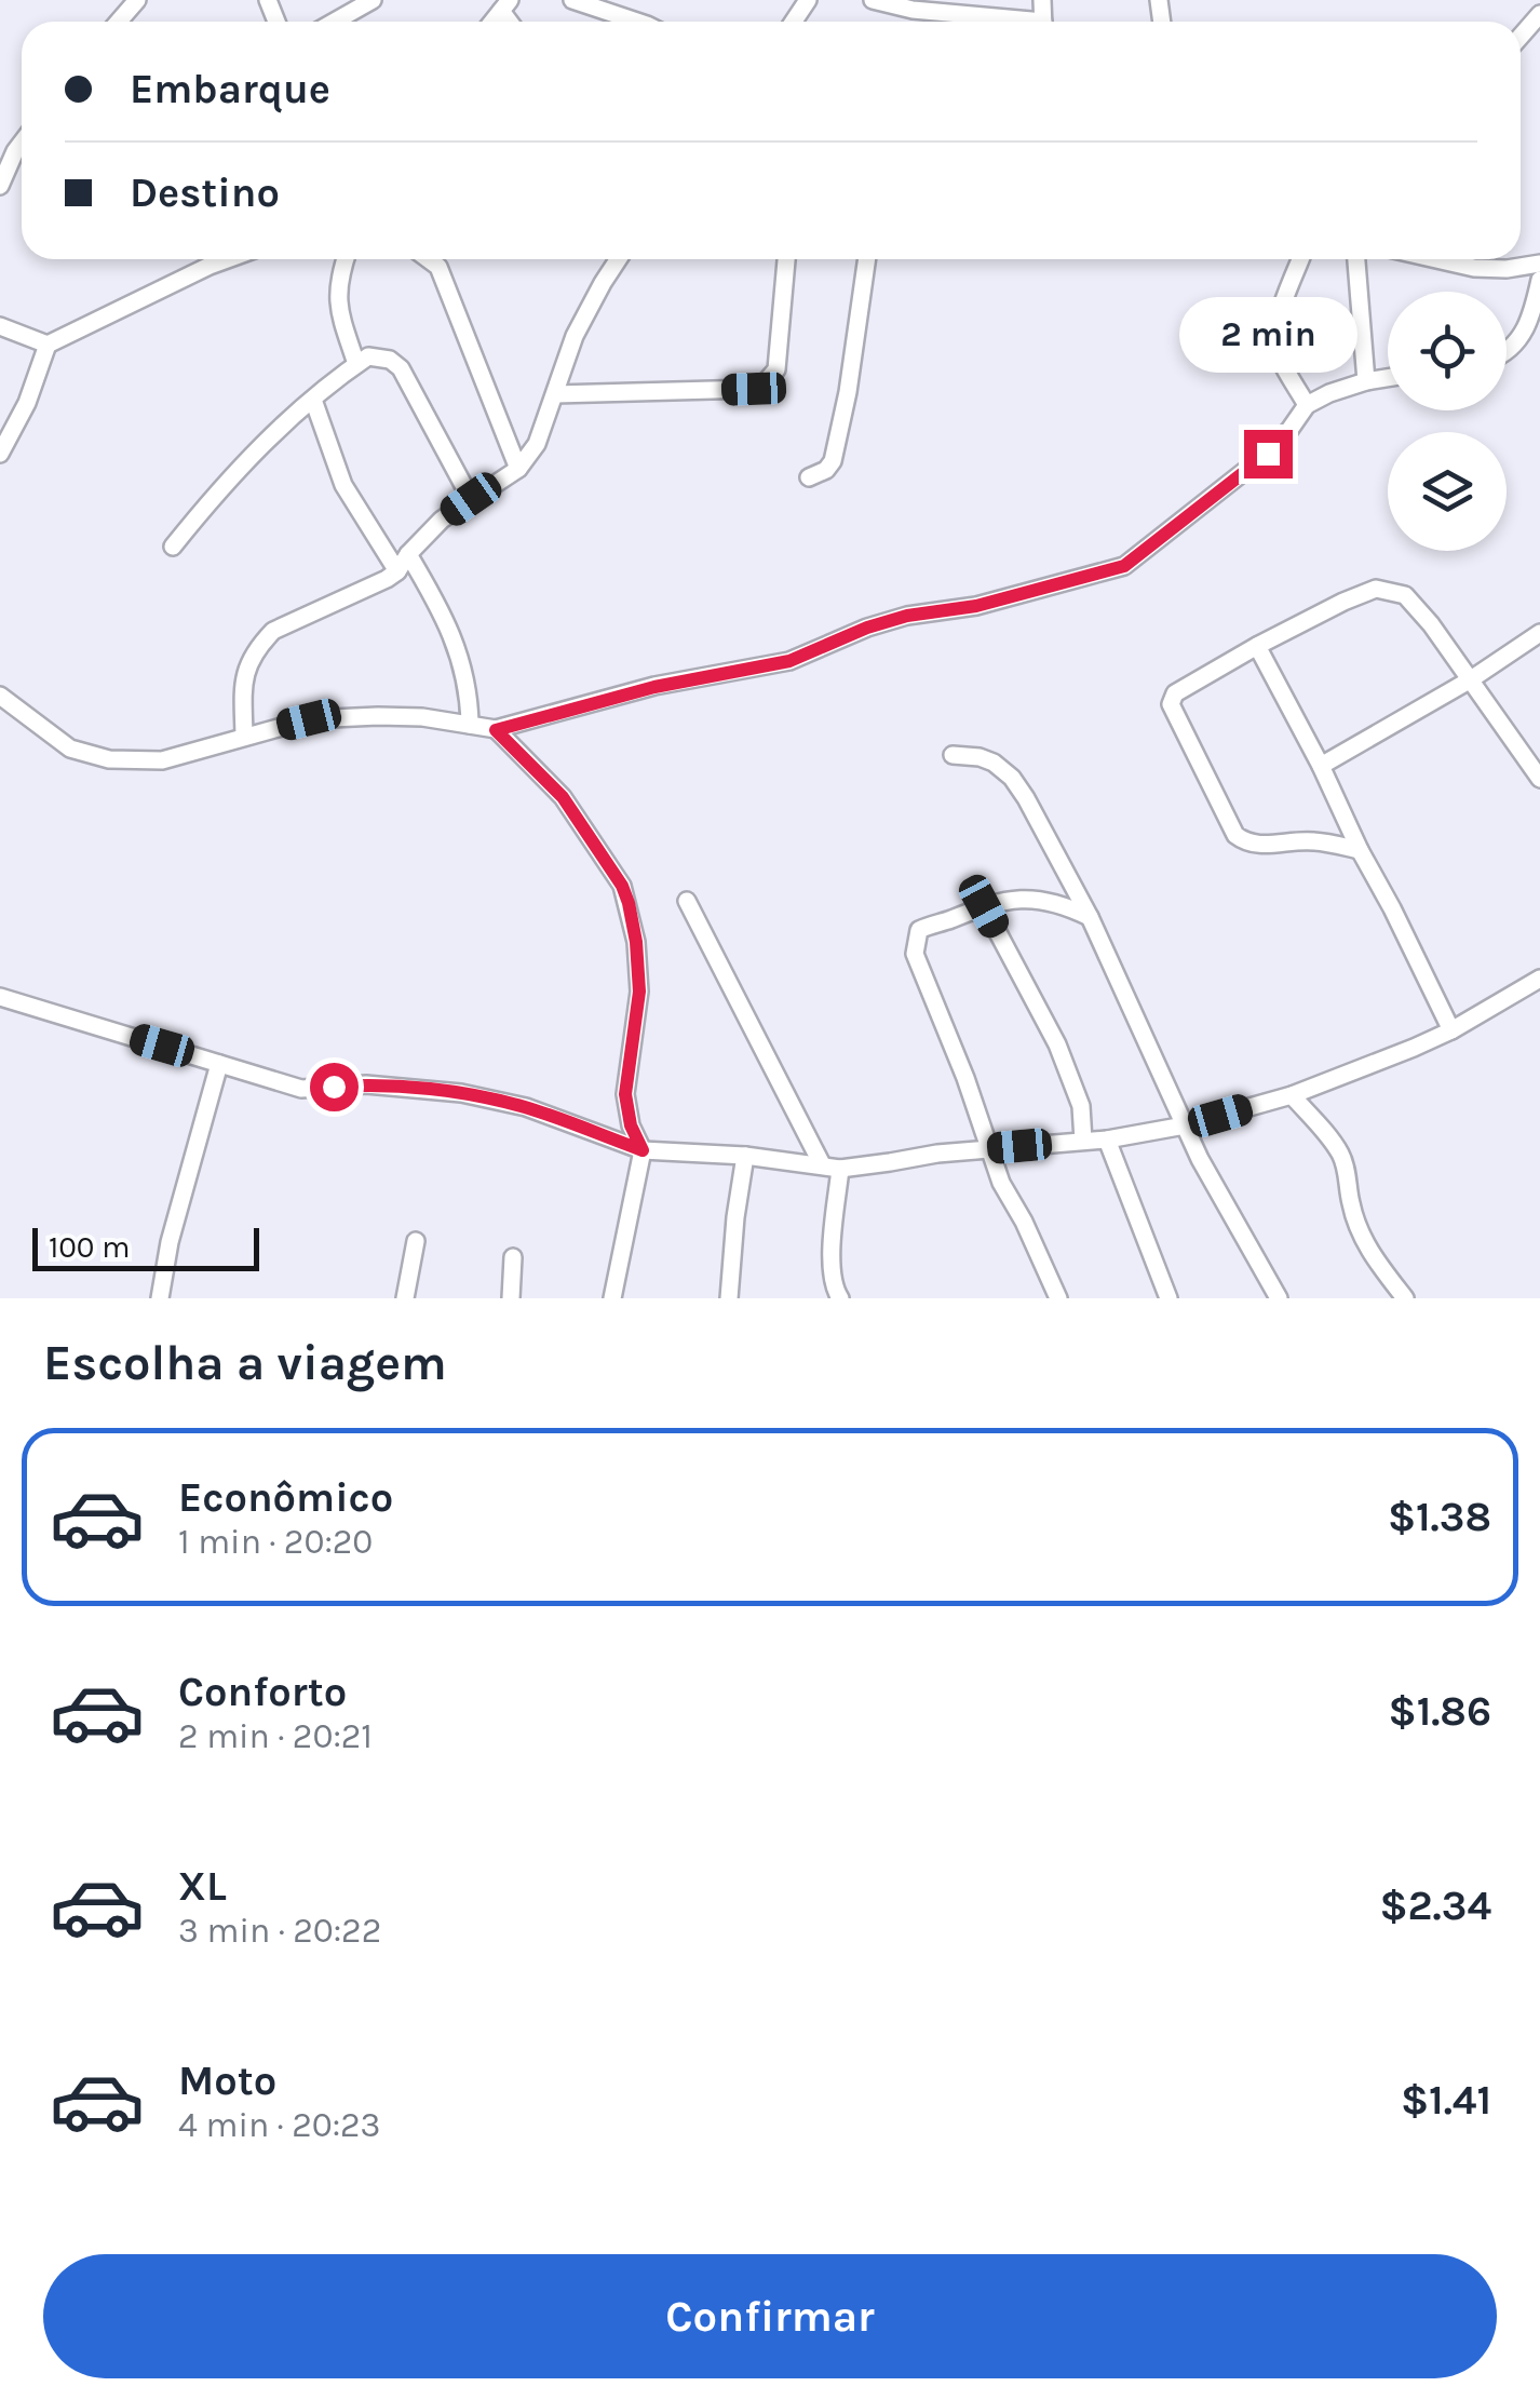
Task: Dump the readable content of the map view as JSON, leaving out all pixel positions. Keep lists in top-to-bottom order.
{
  "scale_bar": "100 m",
  "page": {
    "banner": ["Embarque", "Destino"],
    "bubble": "2 min",
    "scale": "100 m",
    "heading": "Escolha a viagem",
    "list": [
      {
        "name": "Econômico",
        "note": "1 min · 20:20",
        "value": "$1.38"
      },
      {
        "name": "Conforto",
        "note": "2 min · 20:21",
        "value": "$1.86"
      },
      {
        "name": "XL",
        "note": "3 min · 20:22",
        "value": "$2.34"
      },
      {
        "name": "Moto",
        "note": "4 min · 20:23",
        "value": "$1.41"
      }
    ],
    "buttons": "Confirmar"
  }
}
